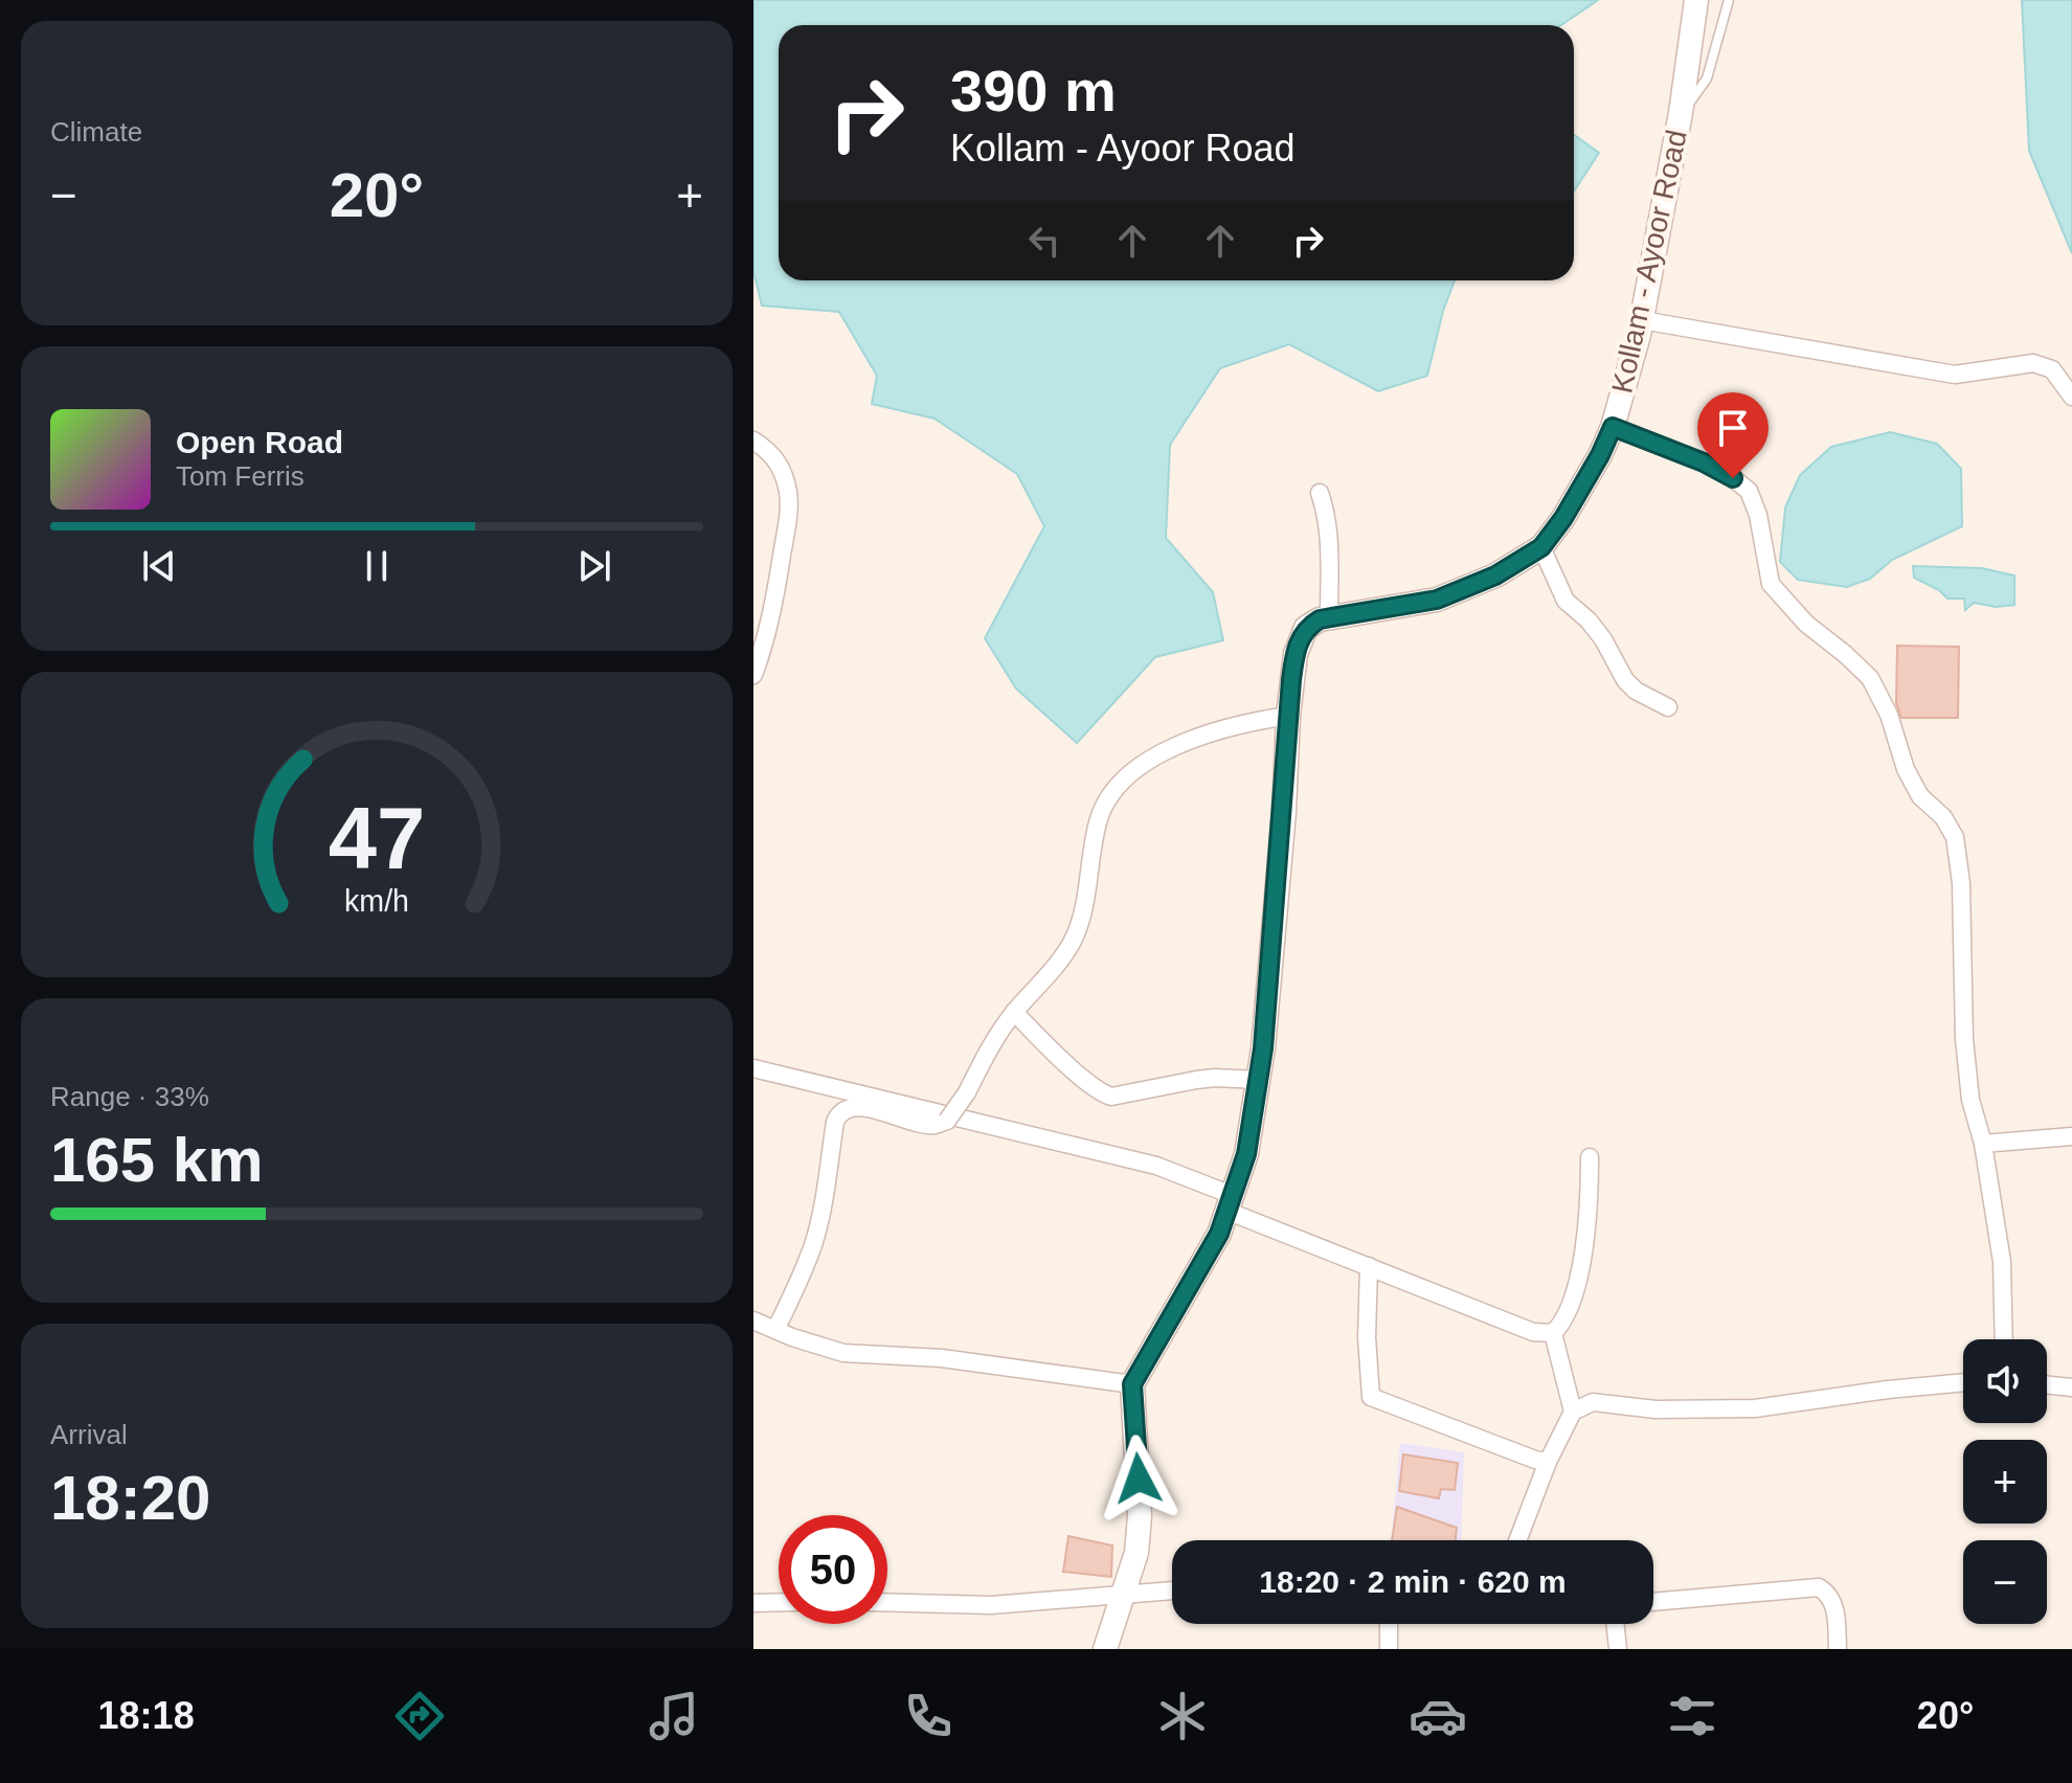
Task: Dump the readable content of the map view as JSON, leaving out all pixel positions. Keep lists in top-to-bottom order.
{
  "streets": {
    "main road": ["Kollam - Ayoor Road"]
  },
  "page": {
    "tile": [
      "Climate",
      ["Range · 33%", "165 km"],
      ["Arrival", "18:20"]
    ],
    "turn": ["390 m", "Kollam - Ayoor Road"],
    "heat": ["−", "20°", "+"],
    "song": ["Open Road", "Tom Ferris"],
    "map_buttons": ["+", "−"],
    "limit": "50",
    "trip": "18:20 · 2 min · 620 m",
    "tabs": ["18:18", "20°"],
    "gauge": ["47", "km/h"]
  }
}
